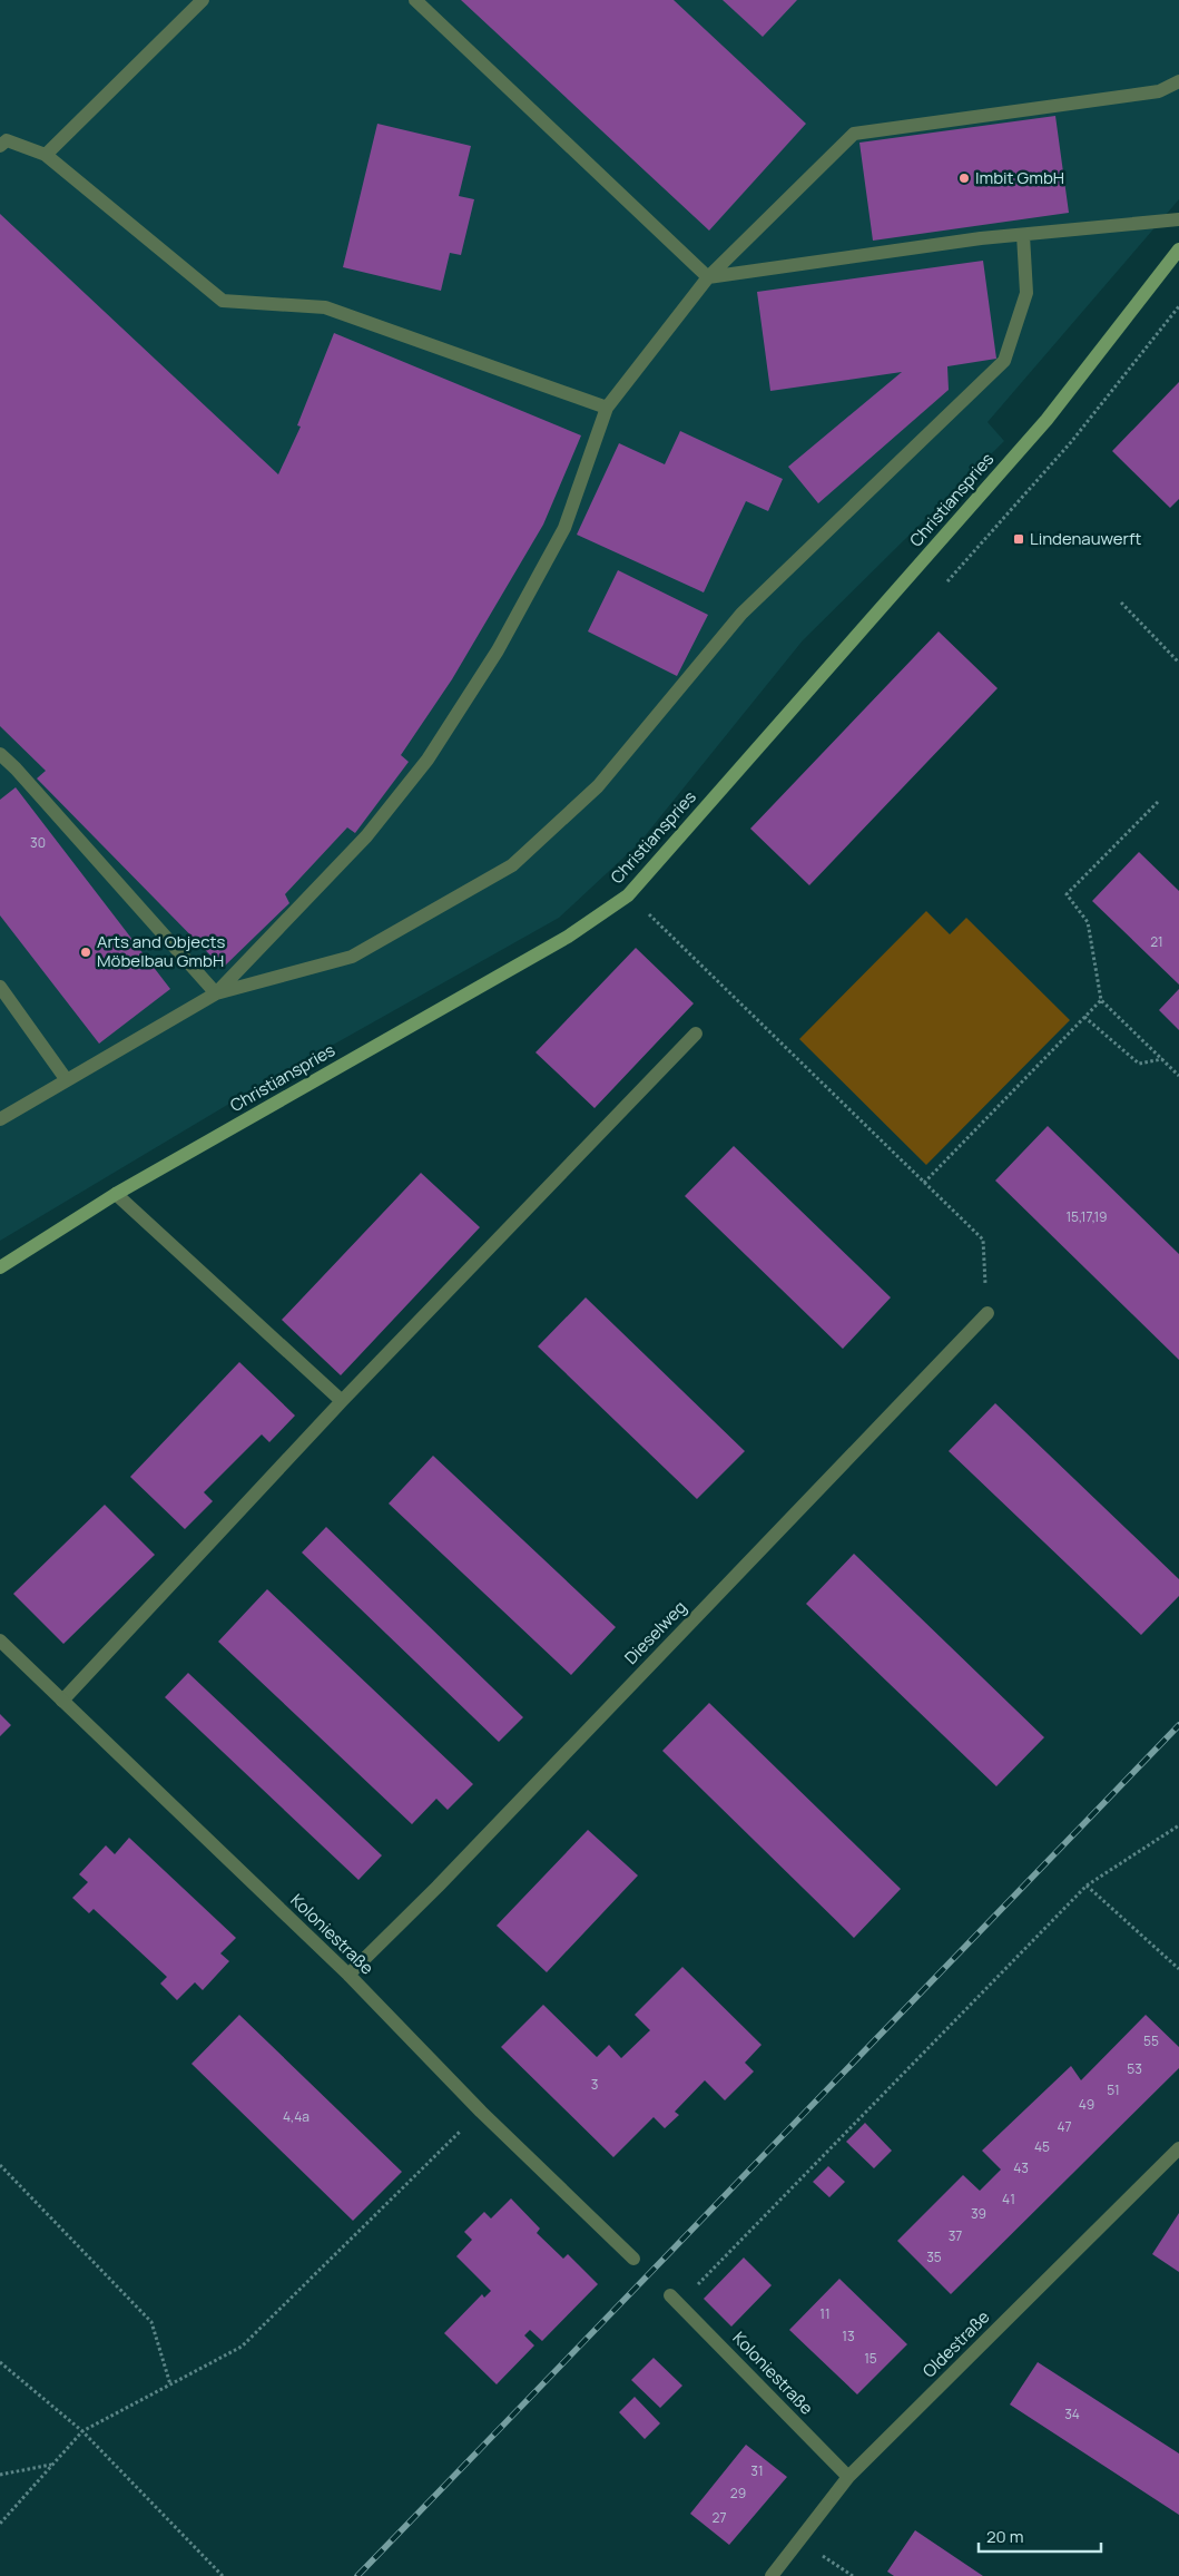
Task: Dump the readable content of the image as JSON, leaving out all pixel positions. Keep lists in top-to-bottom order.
{
  "streets": {
    "street": [
      "Christianspries",
      "Dieselweg",
      "Koloniestraße",
      "Oldestraße"
    ]
  },
  "crossings": [
    ["Dieselweg", "Koloniestraße"],
    ["Koloniestraße", "Oldestraße"]
  ],
  "places": {
    "other": ["lmbit GmbH", "Arts and Objects Möbelbau GmbH"],
    "transit": ["Lindenauwerft"]
  },
  "house_numbers": [
    "30",
    "21",
    "15,17,19",
    "55",
    "53",
    "3",
    "51",
    "49",
    "4,4a",
    "47",
    "45",
    "43",
    "41",
    "39",
    "37",
    "35",
    "11",
    "13",
    "15",
    "34",
    "31",
    "29",
    "27"
  ],
  "scale_bar": "20 m"
}
